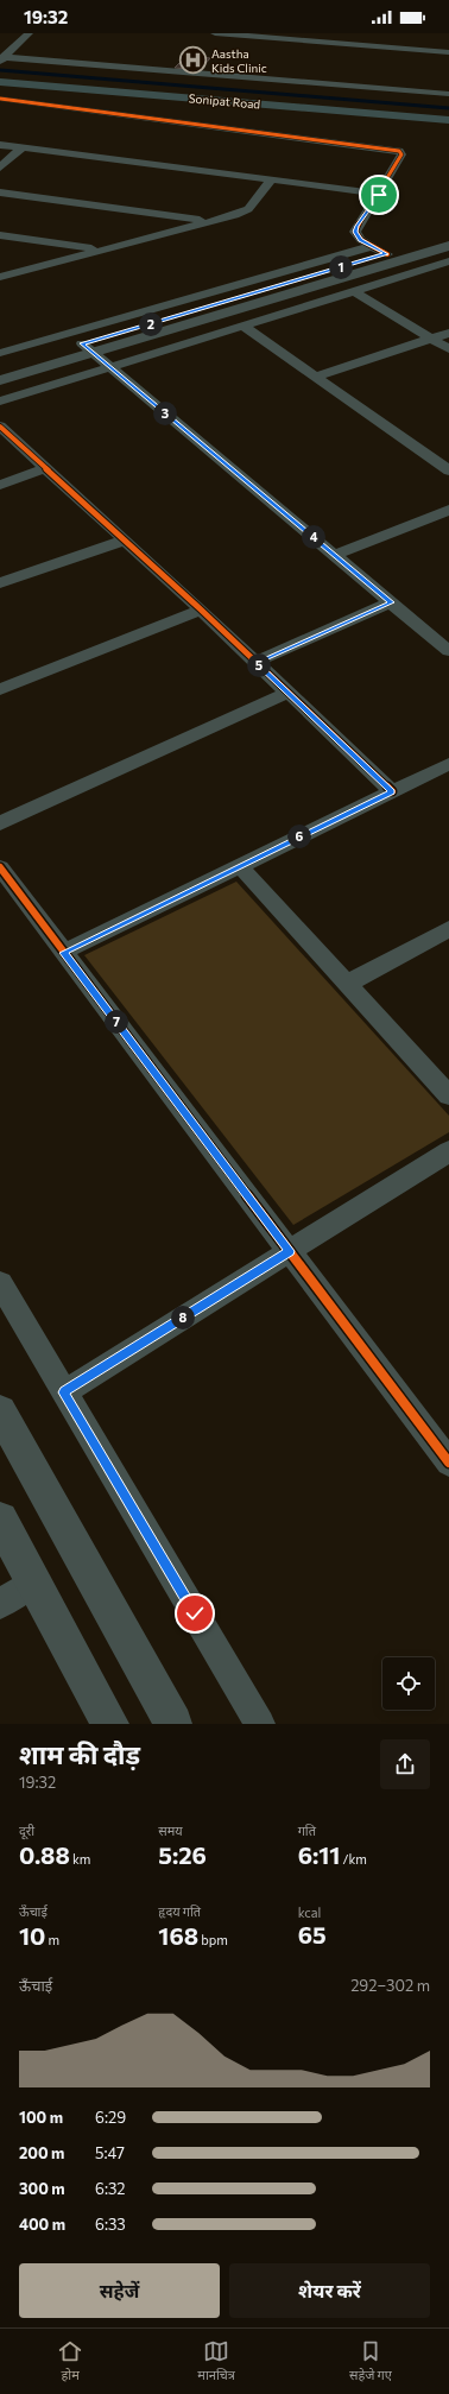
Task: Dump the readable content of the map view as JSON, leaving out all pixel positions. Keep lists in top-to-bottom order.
{
  "streets": {
    "main road": ["Sonipat Road"]
  },
  "places": {
    "hospital": ["Aastha Kids Clinic"]
  },
  "page": {
    "status": "19:32",
    "pins": [
      "1",
      "2",
      "3",
      "4",
      "5",
      "6",
      "7",
      "8"
    ],
    "heading": ["शाम की दौड़", "19:32"],
    "stats": [
      ["दूरी", "0.88 km"],
      ["समय", "5:26"],
      ["गति", "6:11 /km"],
      ["ऊँचाई", "10 m"],
      ["हृदय गति", "168 bpm"],
      ["kcal", "65"]
    ],
    "chart": ["ऊँचाई", "292–302 m"],
    "list": [
      {
        "name": "100 m",
        "note": "6:29"
      },
      {
        "name": "200 m",
        "note": "5:47"
      },
      {
        "name": "300 m",
        "note": "6:32"
      },
      {
        "name": "400 m",
        "note": "6:33"
      }
    ],
    "buttons": ["सहेजें", "शेयर करें"],
    "tabs": ["होम", "मानचित्र", "सहेजे गए"]
  }
}
